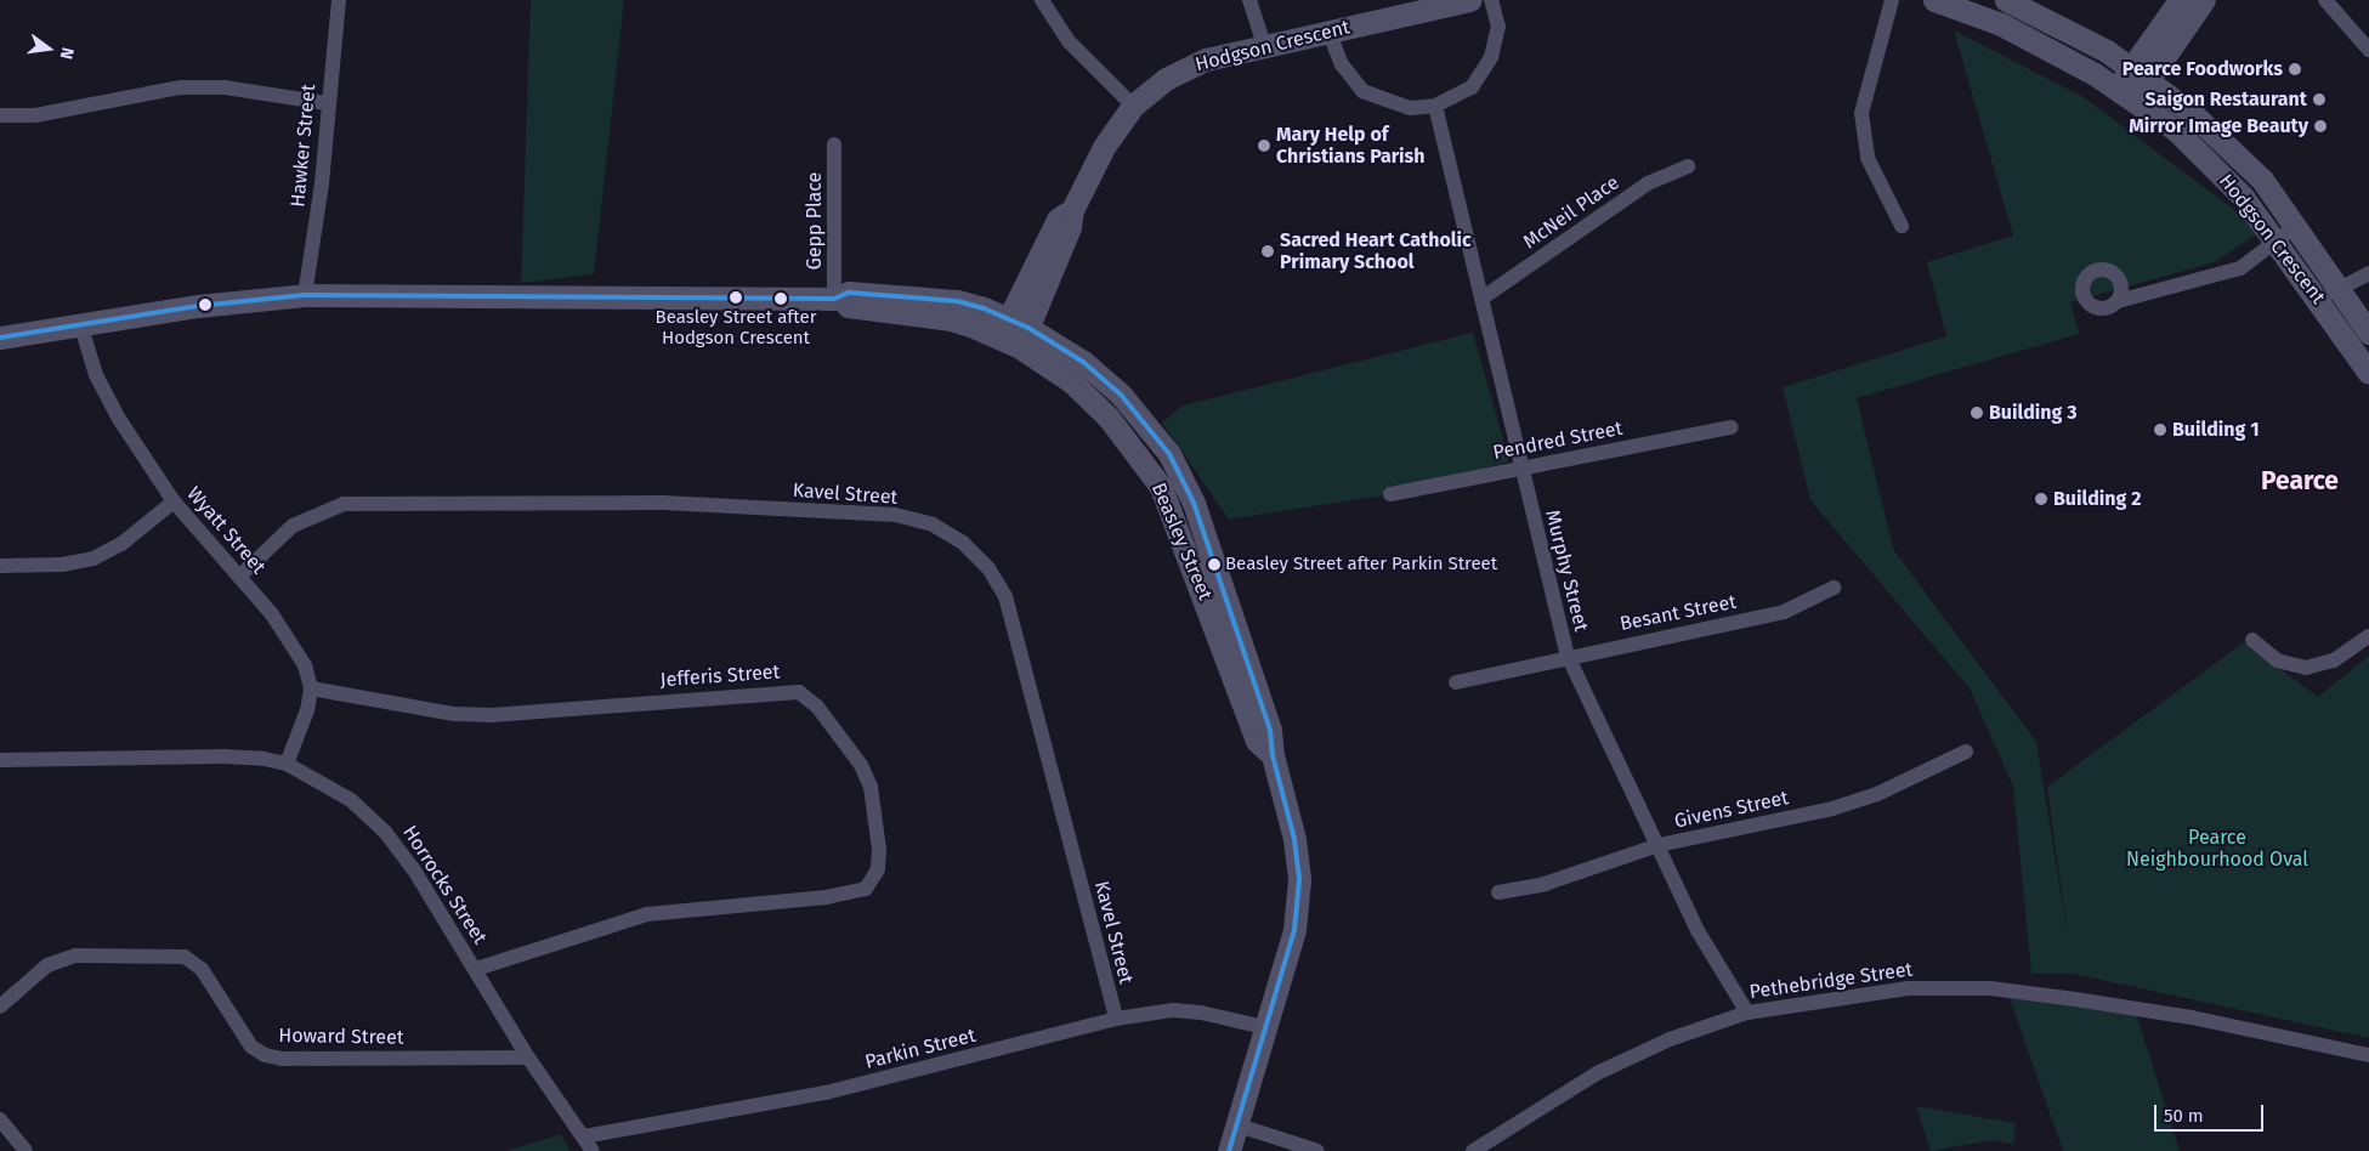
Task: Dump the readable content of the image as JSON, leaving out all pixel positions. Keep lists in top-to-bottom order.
{
  "streets": {
    "main road": ["Hodgson Crescent", "Beasley Street"],
    "street": [
      "Hawker Street",
      "McNeil Place",
      "Gepp Place",
      "Pendred Street",
      "Kavel Street",
      "Wyatt Street",
      "Murphy Street",
      "Besant Street",
      "Jefferis Street",
      "Givens Street",
      "Horrocks Street",
      "Pethebridge Street",
      "Howard Street",
      "Parkin Street"
    ]
  },
  "crossings": [
    ["Hodgson Crescent", "Beasley Street"],
    ["Hawker Street", "Beasley Street"],
    ["McNeil Place", "Murphy Street"],
    ["Gepp Place", "Beasley Street"],
    ["Pendred Street", "Murphy Street"],
    ["Kavel Street", "Wyatt Street"],
    ["Kavel Street", "Parkin Street"],
    ["Wyatt Street", "Beasley Street"],
    ["Wyatt Street", "Jefferis Street"],
    ["Beasley Street", "Parkin Street"],
    ["Murphy Street", "Besant Street"],
    ["Murphy Street", "Givens Street"],
    ["Murphy Street", "Pethebridge Street"],
    ["Jefferis Street", "Horrocks Street"],
    ["Horrocks Street", "Howard Street"],
    ["Horrocks Street", "Parkin Street"]
  ],
  "districts": ["Pearce"],
  "parks": ["Pearce Neighbourhood Oval"],
  "places": [
    "Pearce Foodworks",
    "Saigon Restaurant",
    "Mirror Image Beauty",
    "Mary Help of Christians Parish",
    "Sacred Heart Catholic Primary School",
    "Beasley Street after Hodgson Crescent",
    "Building 3",
    "Building 1",
    "Building 2",
    "Beasley Street after Parkin Street"
  ],
  "scale_bar": "50 m",
  "north": "right"
}
